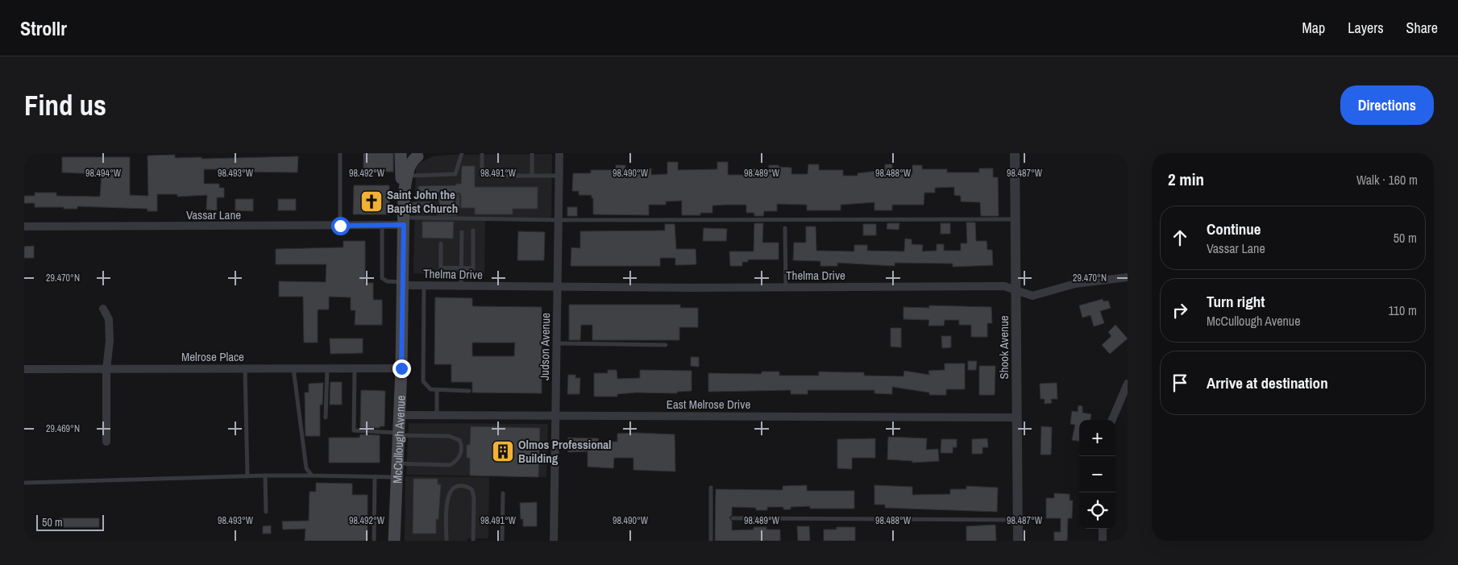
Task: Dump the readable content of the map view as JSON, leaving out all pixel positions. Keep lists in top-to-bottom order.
{
  "streets": {
    "main road": ["McCullough Avenue"],
    "street": [
      "Vassar Lane",
      "Thelma Drive",
      "Judson Avenue",
      "Shook Avenue",
      "Melrose Place",
      "East Melrose Drive"
    ]
  },
  "crossings": [
    ["Vassar Lane", "McCullough Avenue"],
    ["Thelma Drive", "Judson Avenue"],
    ["Thelma Drive", "Shook Avenue"],
    ["Thelma Drive", "McCullough Avenue"],
    ["Judson Avenue", "East Melrose Drive"],
    ["Shook Avenue", "East Melrose Drive"],
    ["Melrose Place", "McCullough Avenue"],
    ["East Melrose Drive", "McCullough Avenue"]
  ],
  "places": {
    "church": ["Saint John the Baptist Church"],
    "building": ["Olmos Professional Building"]
  },
  "scale_bar": "50 m",
  "page": {
    "header": "Strollr",
    "nav": ["Map", "Layers", "Share"],
    "buttons": "Directions",
    "title": "Find us",
    "heading": ["2 min", "Walk · 160 m"],
    "list": [
      ["Continue", "Vassar Lane", "50 m"],
      ["Turn right", "McCullough Avenue", "110 m"],
      "Arrive at destination"
    ],
    "map_buttons": ["+", "−"],
    "scale": "50 m"
  },
  "coordinates": [
    "98.494°W",
    "98.493°W",
    "98.492°W",
    "98.491°W",
    "98.490°W",
    "98.489°W",
    "98.488°W",
    "98.487°W",
    "29.470°N",
    "29.469°N"
  ]
}
